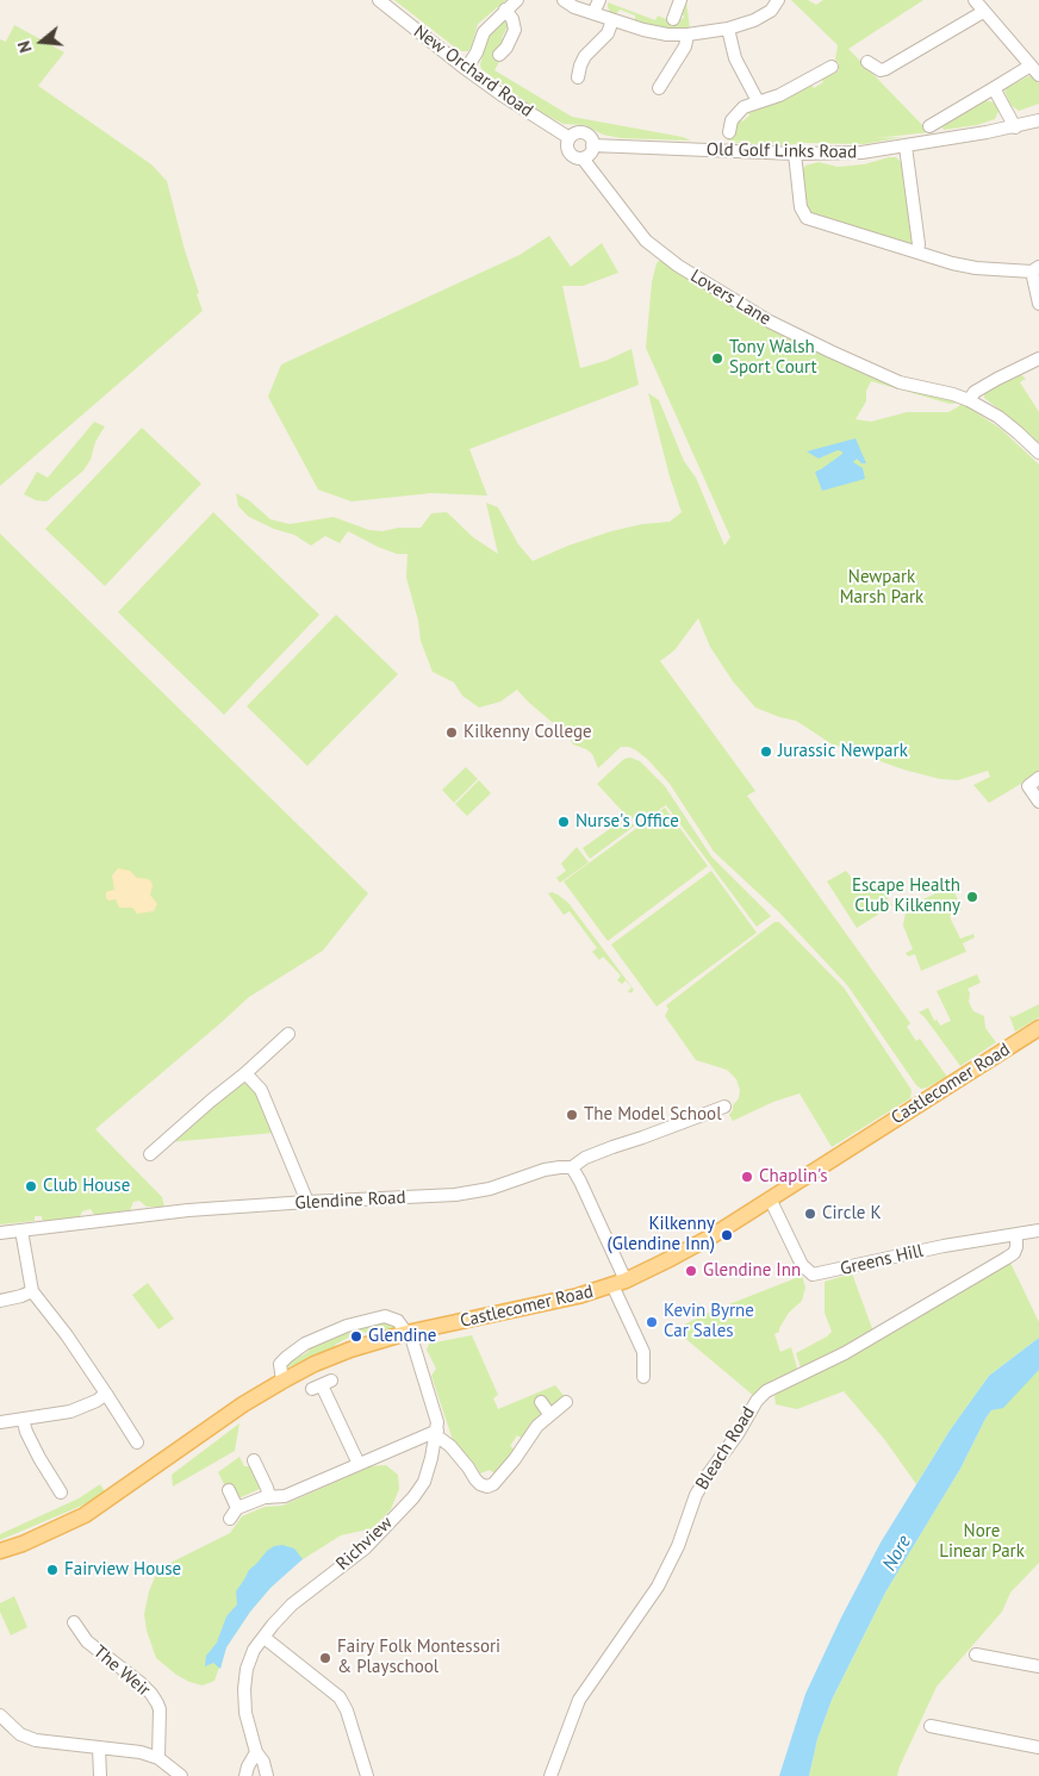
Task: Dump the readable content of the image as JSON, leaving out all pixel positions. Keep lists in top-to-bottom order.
{
  "streets": {
    "main road": ["Castlecomer Road"],
    "street": [
      "New Orchard Road",
      "Old Golf Links Road",
      "Lovers Lane",
      "Glendine Road",
      "Greens Hill",
      "Bleach Road",
      "Richview",
      "The Weir"
    ]
  },
  "crossings": [
    ["New Orchard Road", "Old Golf Links Road"],
    ["New Orchard Road", "Lovers Lane"],
    ["Old Golf Links Road", "Lovers Lane"],
    ["Castlecomer Road", "Greens Hill"],
    ["Castlecomer Road", "Richview"],
    ["Greens Hill", "Bleach Road"]
  ],
  "water": ["Nore"],
  "parks": ["Newpark Marsh Park", "Nore Linear Park"],
  "places": [
    "Tony Walsh Sport Court",
    "Kilkenny College",
    "Jurassic Newpark",
    "Nurse's Office",
    "Escape Health Club Kilkenny",
    "The Model School",
    "Chaplin's",
    "Club House",
    "Circle K",
    "Kilkenny (Glendine Inn)",
    "Glendine Inn",
    "Kevin Byrne Car Sales",
    "Glendine",
    "Fairview House",
    "Fairy Folk Montessori & Playschool"
  ],
  "north": "left"
}
